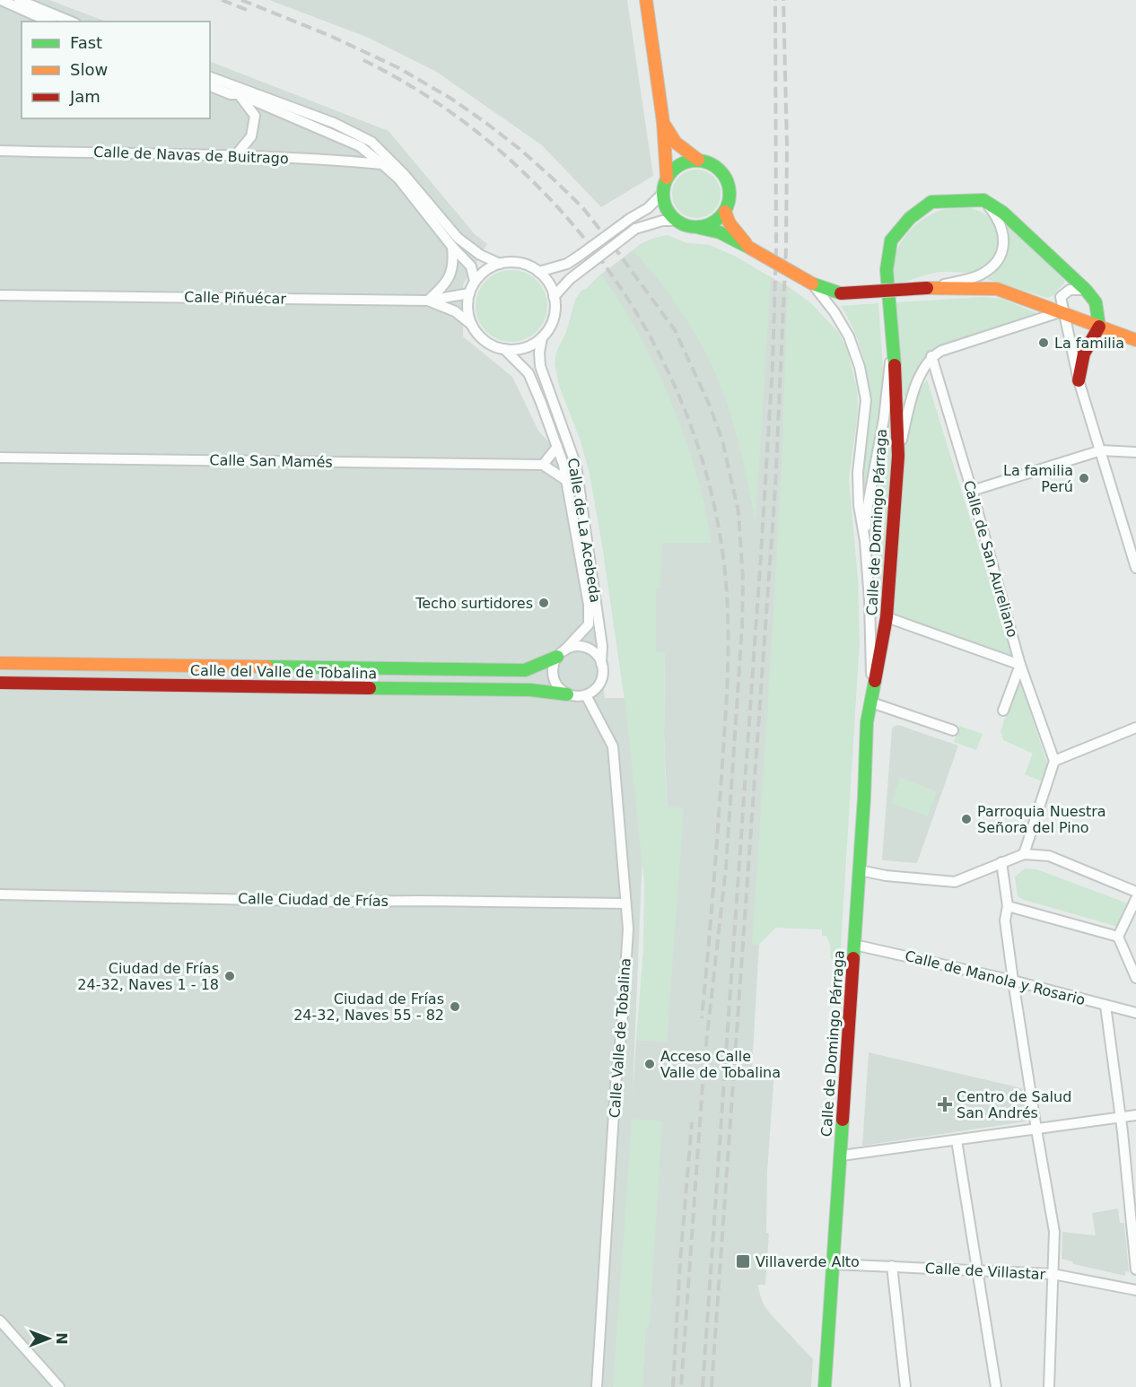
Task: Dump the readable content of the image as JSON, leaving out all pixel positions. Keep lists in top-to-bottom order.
{
  "streets": {
    "street": [
      "Calle de Navas de Buitrago",
      "Calle Piñuécar",
      "Calle San Mamés",
      "Calle de Domingo Párraga",
      "Calle de La Acebeda",
      "Calle de San Aureliano",
      "Calle del Valle de Tobalina",
      "Calle Ciudad de Frías",
      "Calle de Manola y Rosario",
      "Calle Valle de Tobalina",
      "Calle de Villastar"
    ]
  },
  "crossings": [
    ["Calle Piñuécar", "Calle de La Acebeda"],
    ["Calle de Domingo Párraga", "Calle de Manola y Rosario"],
    ["Calle de Domingo Párraga", "Calle de Villastar"],
    ["Calle de La Acebeda", "Calle del Valle de Tobalina"],
    ["Calle de La Acebeda", "Calle Valle de Tobalina"],
    ["Calle del Valle de Tobalina", "Calle Valle de Tobalina"],
    ["Calle Ciudad de Frías", "Calle Valle de Tobalina"]
  ],
  "places": {
    "other": [
      "La familia",
      "La familia Perú",
      "Techo surtidores",
      "Parroquia Nuestra Señora del Pino",
      "Ciudad de Frías 24-32, Naves 1 - 18",
      "Ciudad de Frías 24-32, Naves 55 - 82",
      "Acceso Calle Valle de Tobalina"
    ],
    "health": ["Centro de Salud San Andrés"],
    "transit": ["Villaverde Alto"]
  },
  "legend": ["Fast", "Slow", "Jam"],
  "north": "right"
}
